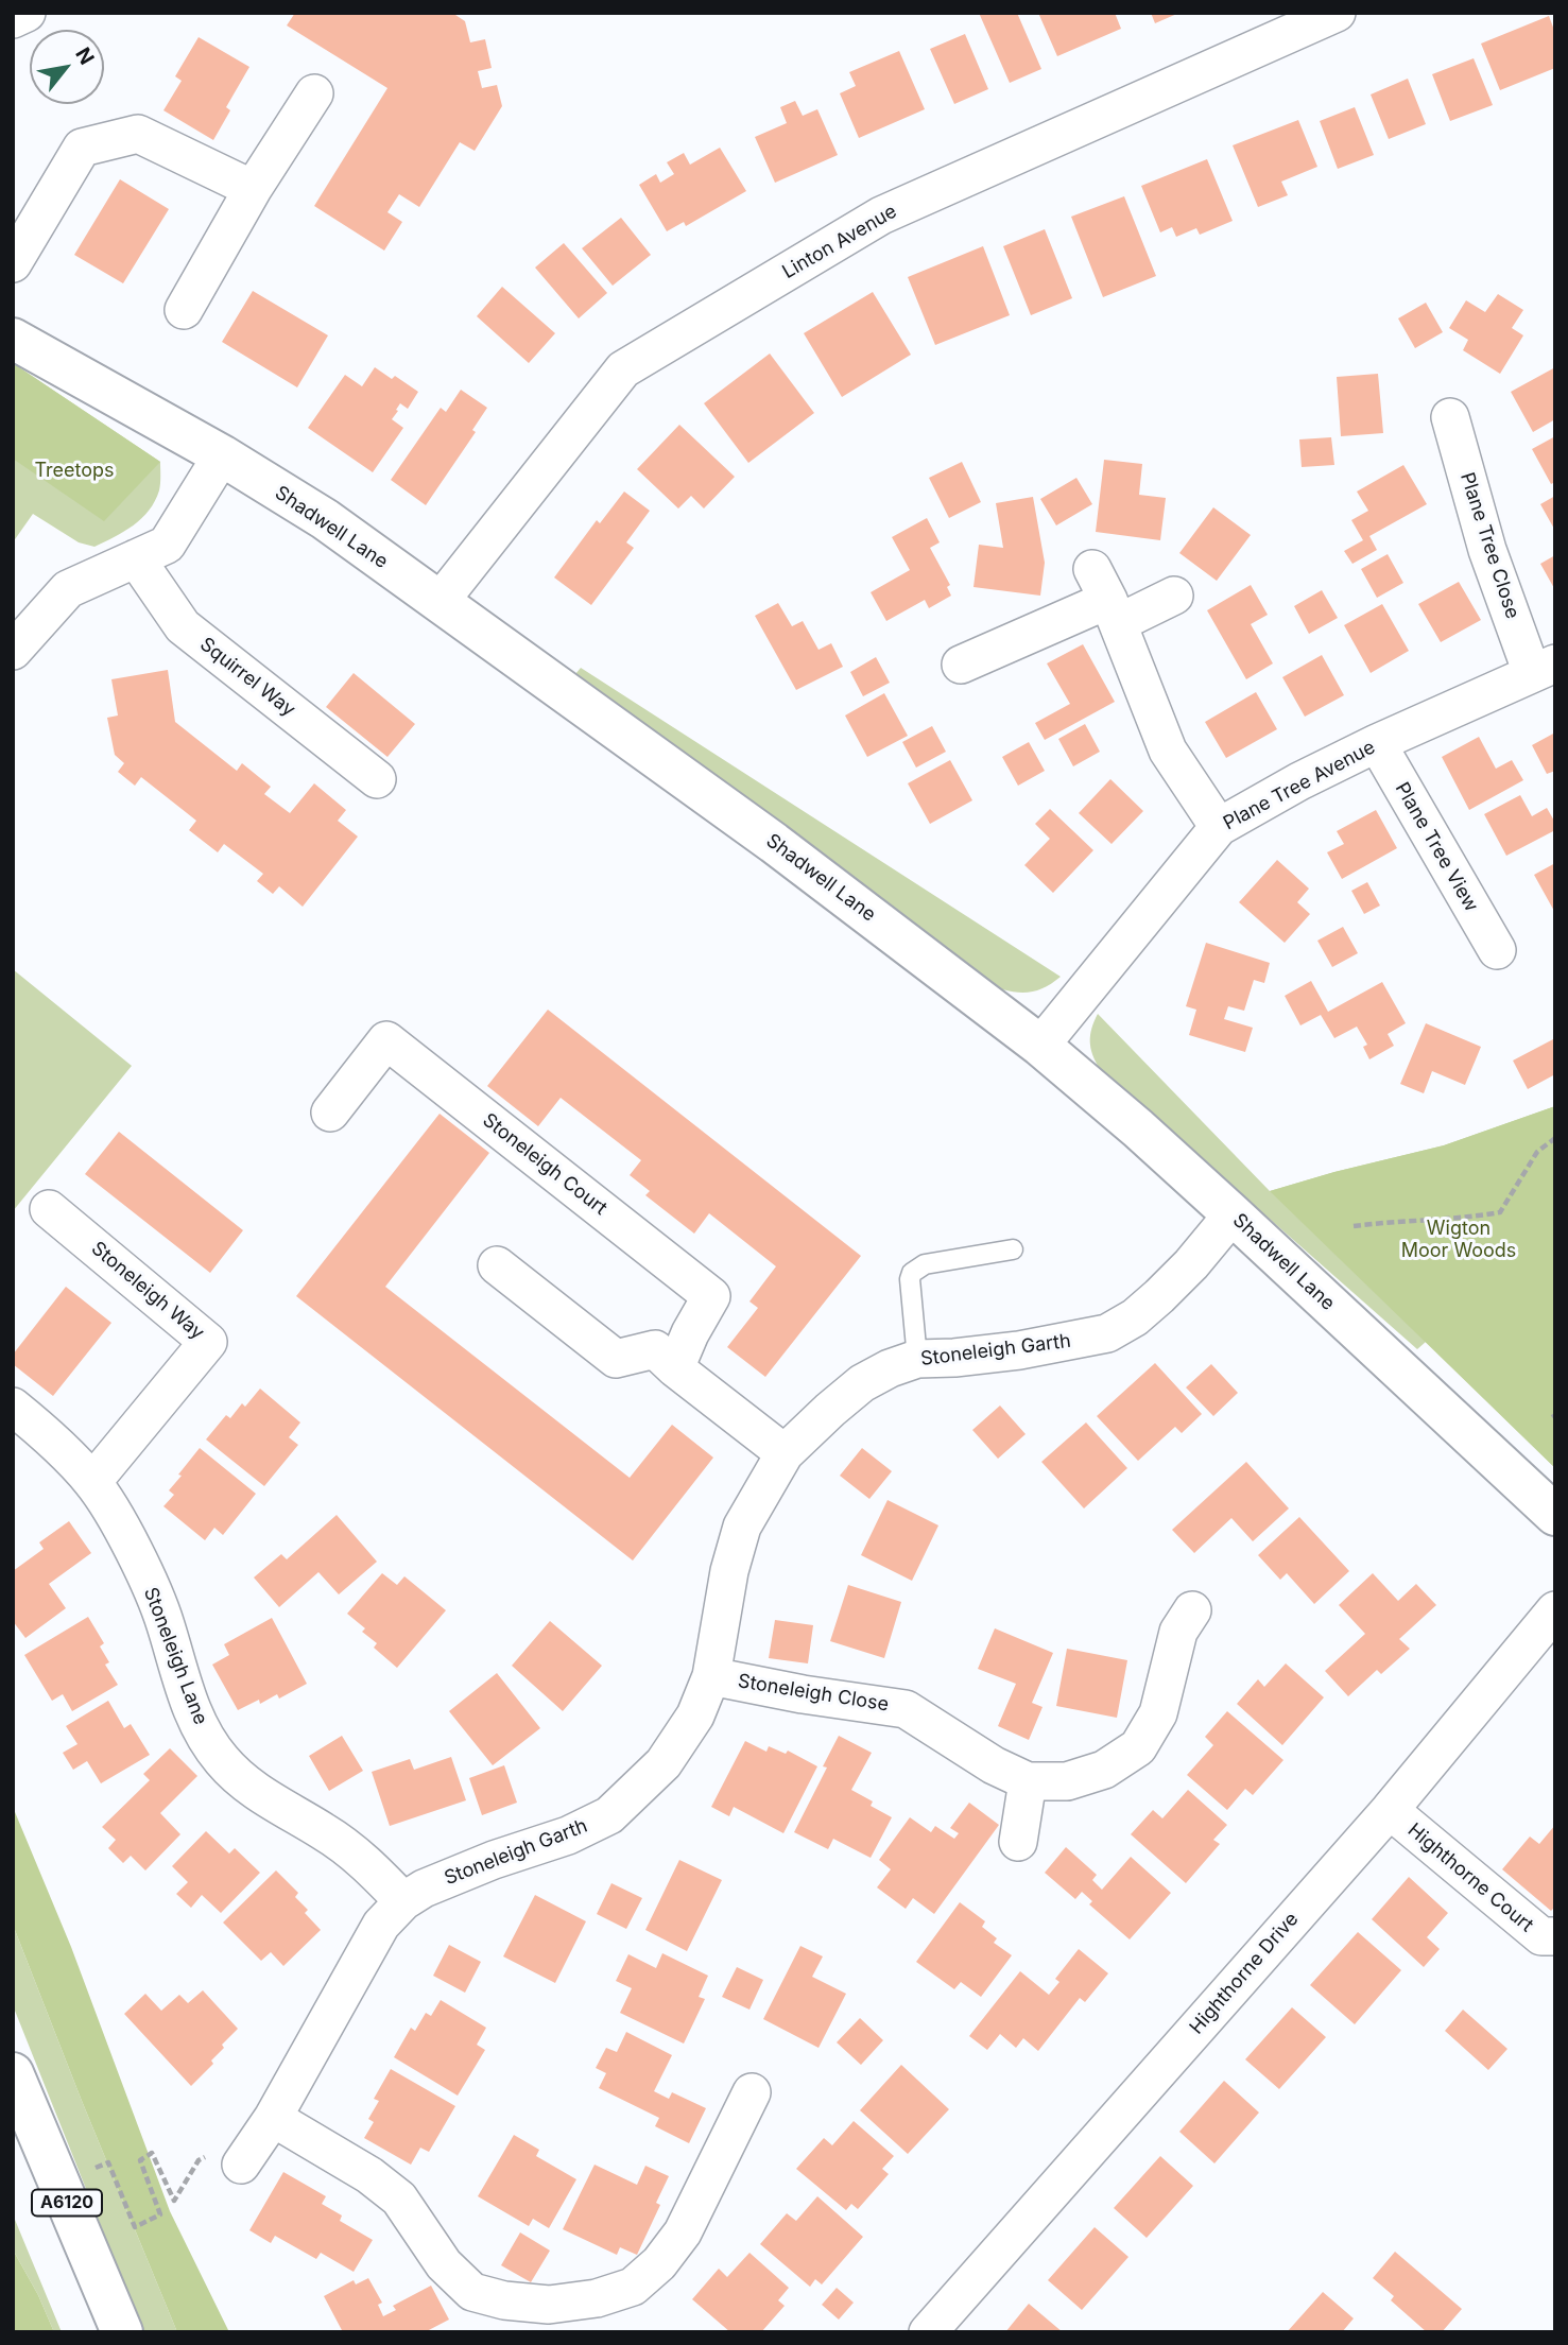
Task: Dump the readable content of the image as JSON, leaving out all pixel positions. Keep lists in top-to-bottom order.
{
  "streets": {
    "main road": ["Shadwell Lane", "A6120"],
    "street": [
      "Linton Avenue",
      "Plane Tree Close",
      "Squirrel Way",
      "Plane Tree Avenue",
      "Plane Tree View",
      "Stoneleigh Court",
      "Stoneleigh Way",
      "Stoneleigh Garth",
      "Stoneleigh Lane",
      "Stoneleigh Close",
      "Highthorne Court",
      "Highthorne Drive"
    ]
  },
  "crossings": [
    ["Linton Avenue", "Shadwell Lane"],
    ["Shadwell Lane", "Plane Tree Avenue"],
    ["Shadwell Lane", "Stoneleigh Garth"],
    ["Plane Tree Close", "Plane Tree Avenue"],
    ["Plane Tree Avenue", "Plane Tree View"],
    ["Stoneleigh Way", "Stoneleigh Lane"],
    ["Stoneleigh Garth", "Stoneleigh Lane"],
    ["Stoneleigh Garth", "Stoneleigh Close"],
    ["Highthorne Court", "Highthorne Drive"]
  ],
  "parks": ["Treetops", "Wigton Moor Woods"],
  "north": "top right"
}
